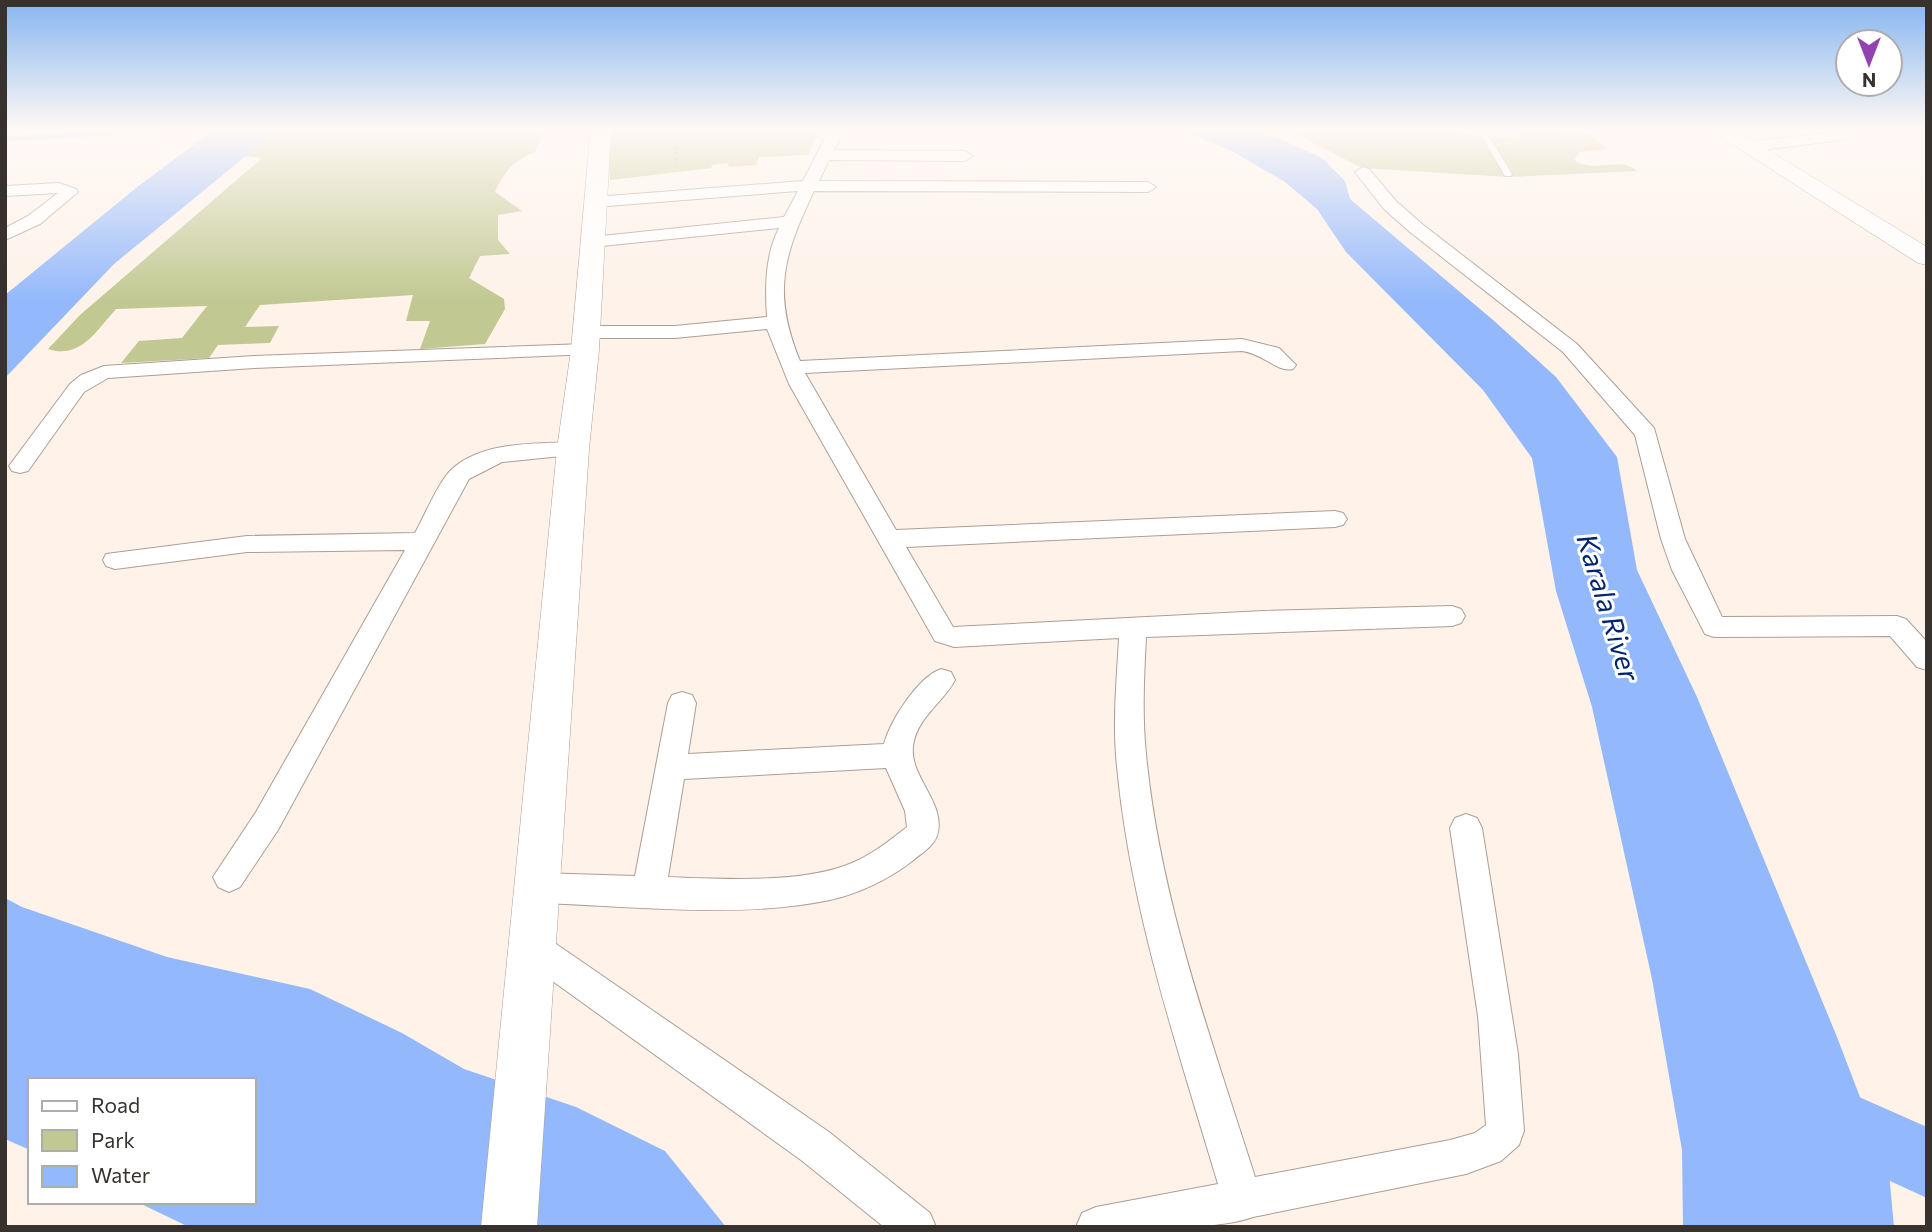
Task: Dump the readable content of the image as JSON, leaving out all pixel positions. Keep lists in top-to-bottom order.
{
  "water": ["Karala River"],
  "legend": ["Road", "Park", "Water"],
  "north": "bottom"
}
